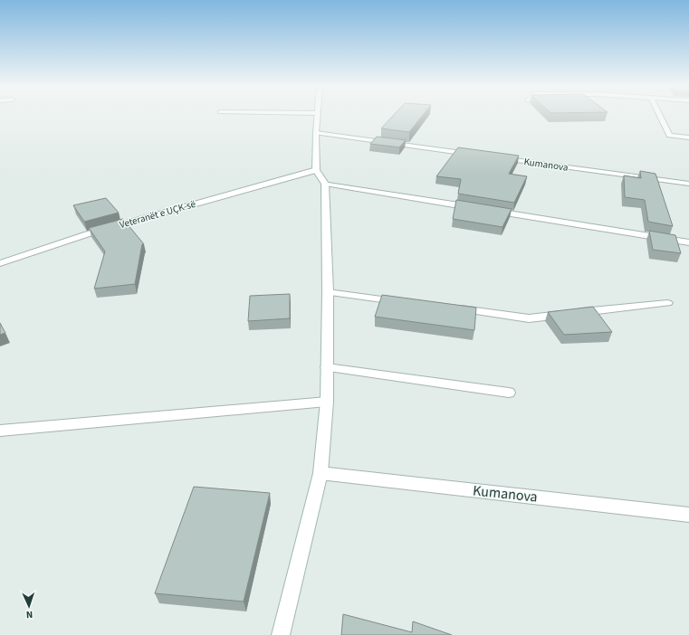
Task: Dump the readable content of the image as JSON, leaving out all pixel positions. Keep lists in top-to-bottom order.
{
  "streets": {
    "street": ["Kumanova", "Veteranët e UÇK-së"]
  },
  "north": "bottom"
}
